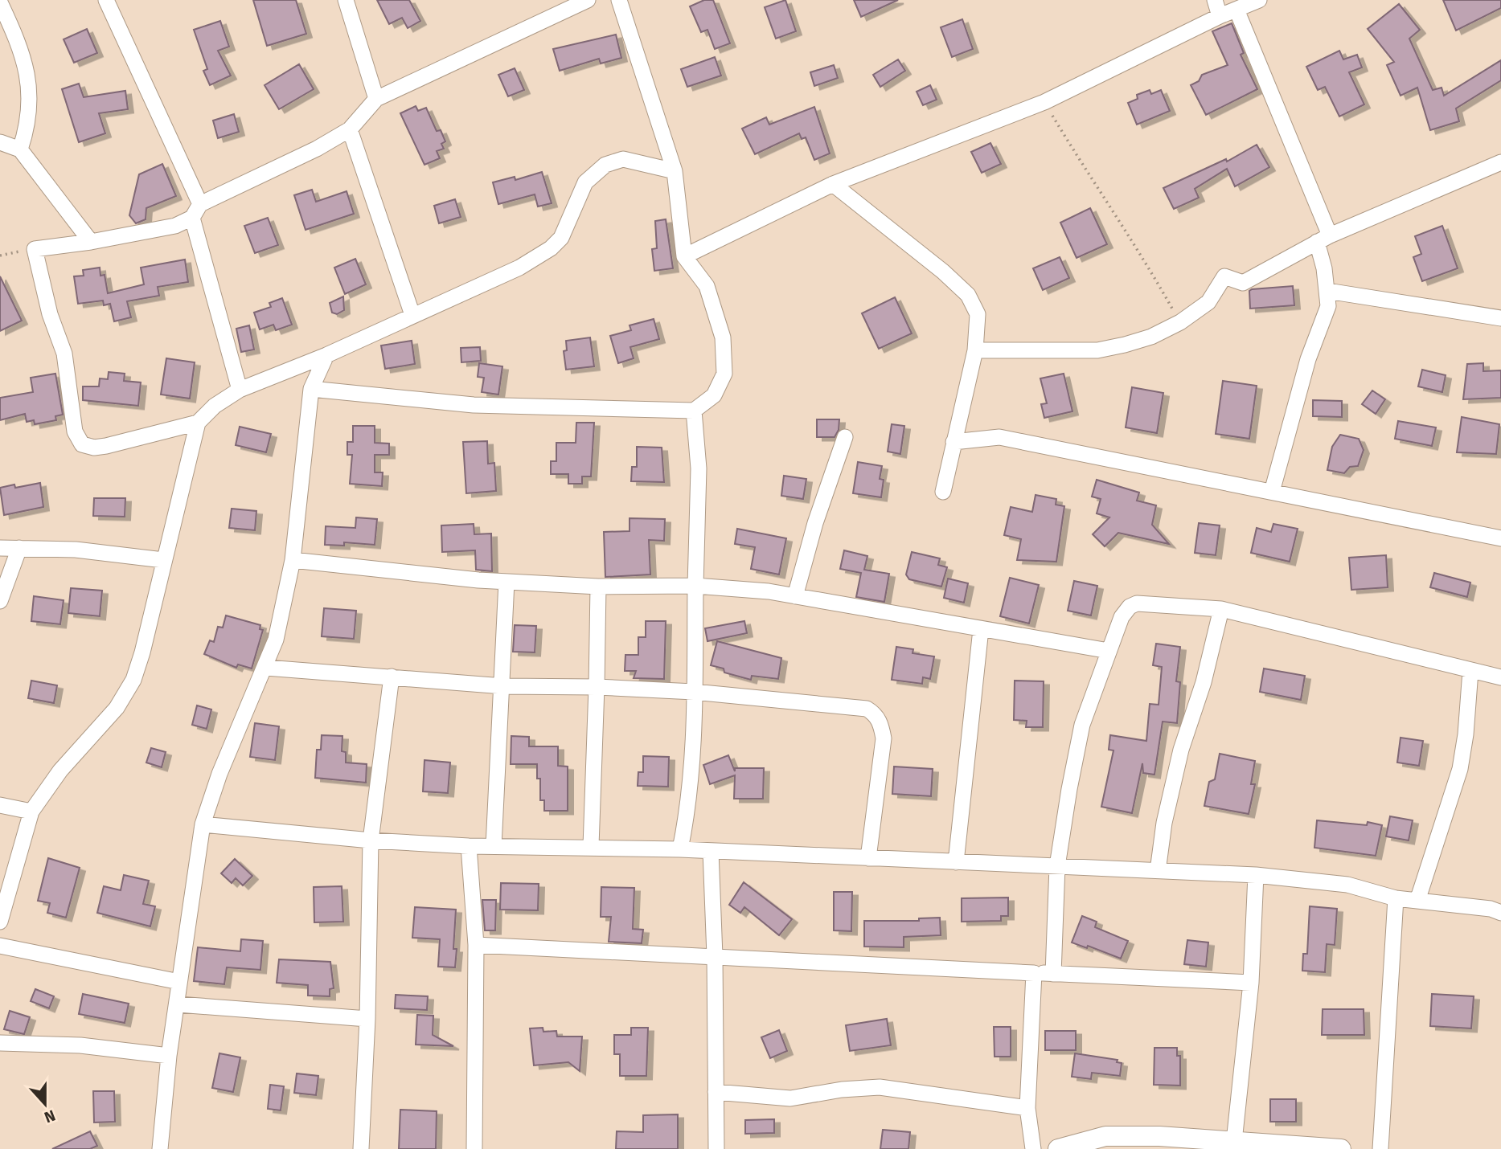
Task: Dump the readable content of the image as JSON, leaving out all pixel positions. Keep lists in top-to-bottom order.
{
  "north": "bottom"
}
